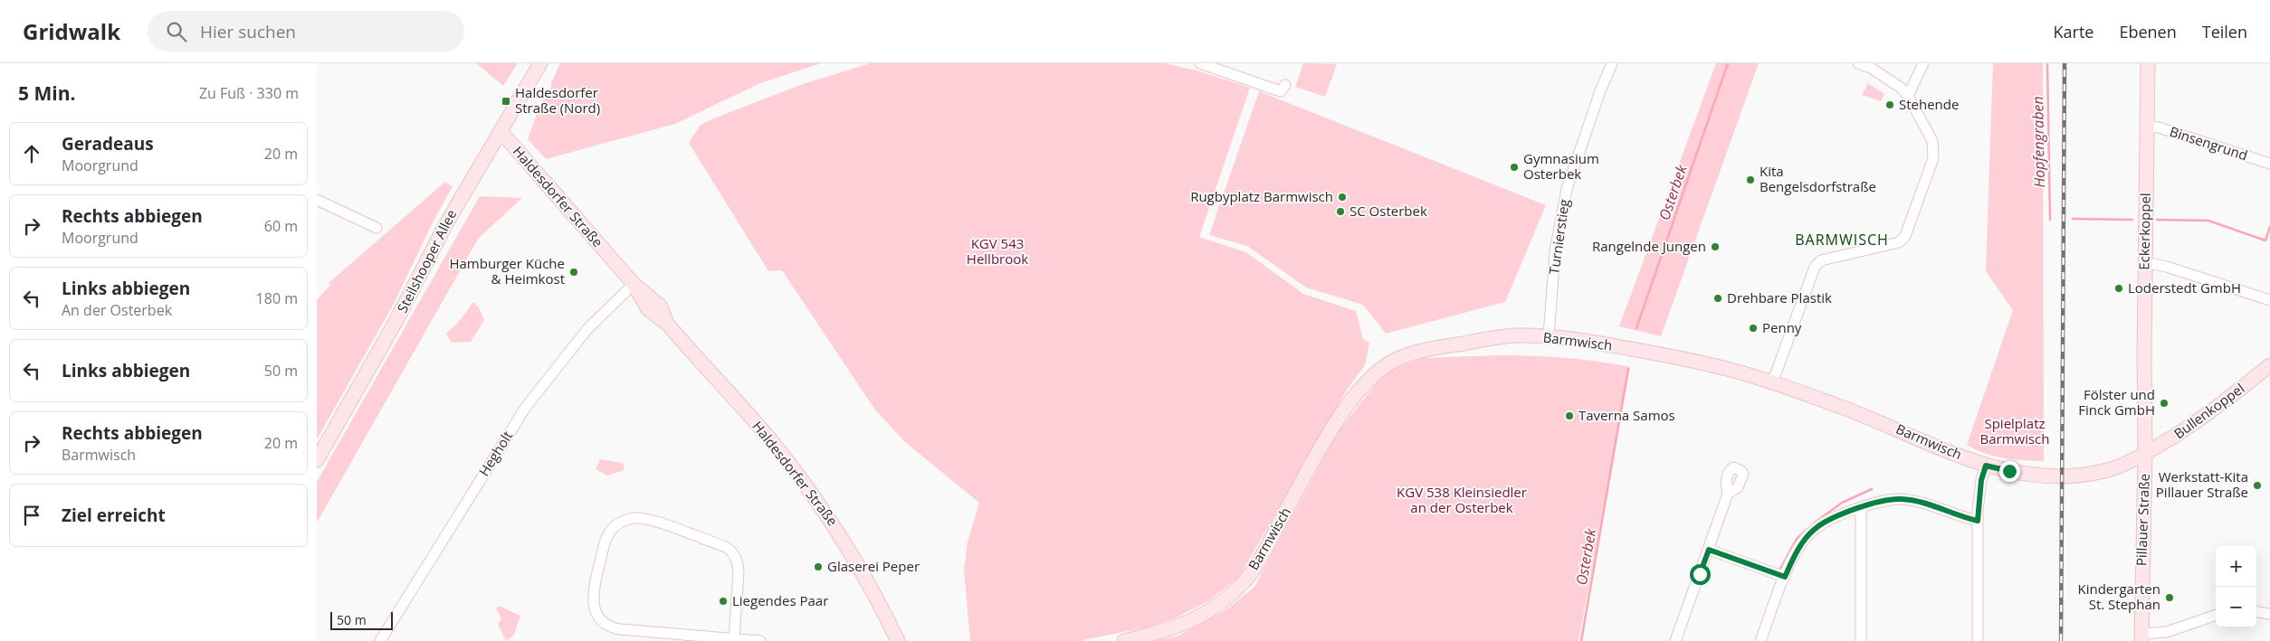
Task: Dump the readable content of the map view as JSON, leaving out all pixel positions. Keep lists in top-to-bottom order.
{
  "streets": {
    "street": [
      "Binsengrund",
      "Haldesdorfer Straße",
      "Eckerkoppel",
      "Turnierstieg",
      "Steilshooper Allee",
      "Barmwisch",
      "Bullenkoppel",
      "Hegholt",
      "Pillauer Straße"
    ]
  },
  "crossings": [
    ["Binsengrund", "Eckerkoppel"],
    ["Haldesdorfer Straße", "Steilshooper Allee"],
    ["Haldesdorfer Straße", "Hegholt"],
    ["Eckerkoppel", "Barmwisch"],
    ["Eckerkoppel", "Bullenkoppel"],
    ["Eckerkoppel", "Pillauer Straße"],
    ["Turnierstieg", "Barmwisch"],
    ["Barmwisch", "Bullenkoppel"],
    ["Barmwisch", "Pillauer Straße"],
    ["Bullenkoppel", "Pillauer Straße"]
  ],
  "districts": ["BARMWISCH"],
  "water": ["Hopfengraben", "Osterbek"],
  "parks": ["KGV 543 Hellbrook", "Spielplatz Barmwisch", "KGV 538 Kleinsiedler an der Osterbek"],
  "places": {
    "transit": ["Haldesdorfer Straße (Nord)"],
    "other": [
      "Stehende",
      "Gymnasium Osterbek",
      "Kita Bengelsdorfstraße",
      "Rugbyplatz Barmwisch",
      "SC Osterbek",
      "Rangelnde Jungen",
      "Hamburger Küche & Heimkost",
      "Loderstedt GmbH",
      "Drehbare Plastik",
      "Penny",
      "Fölster und Finck GmbH",
      "Taverna Samos",
      "Werkstatt-Kita Pillauer Straße",
      "Glaserei Peper",
      "Kindergarten St. Stephan",
      "Liegendes Paar"
    ]
  },
  "scale_bar": "50 m",
  "page": {
    "header": "Gridwalk",
    "search": "Hier suchen",
    "nav": ["Karte", "Ebenen", "Teilen"],
    "heading": ["5 Min.", "Zu Fuß · 330 m"],
    "list": [
      ["Geradeaus", "Moorgrund", "20 m"],
      ["Rechts abbiegen", "Moorgrund", "60 m"],
      ["Links abbiegen", "An der Osterbek", "180 m"],
      ["Links abbiegen", "50 m"],
      ["Rechts abbiegen", "Barmwisch", "20 m"],
      "Ziel erreicht"
    ],
    "map_buttons": ["+", "−"],
    "scale": "50 m"
  }
}
